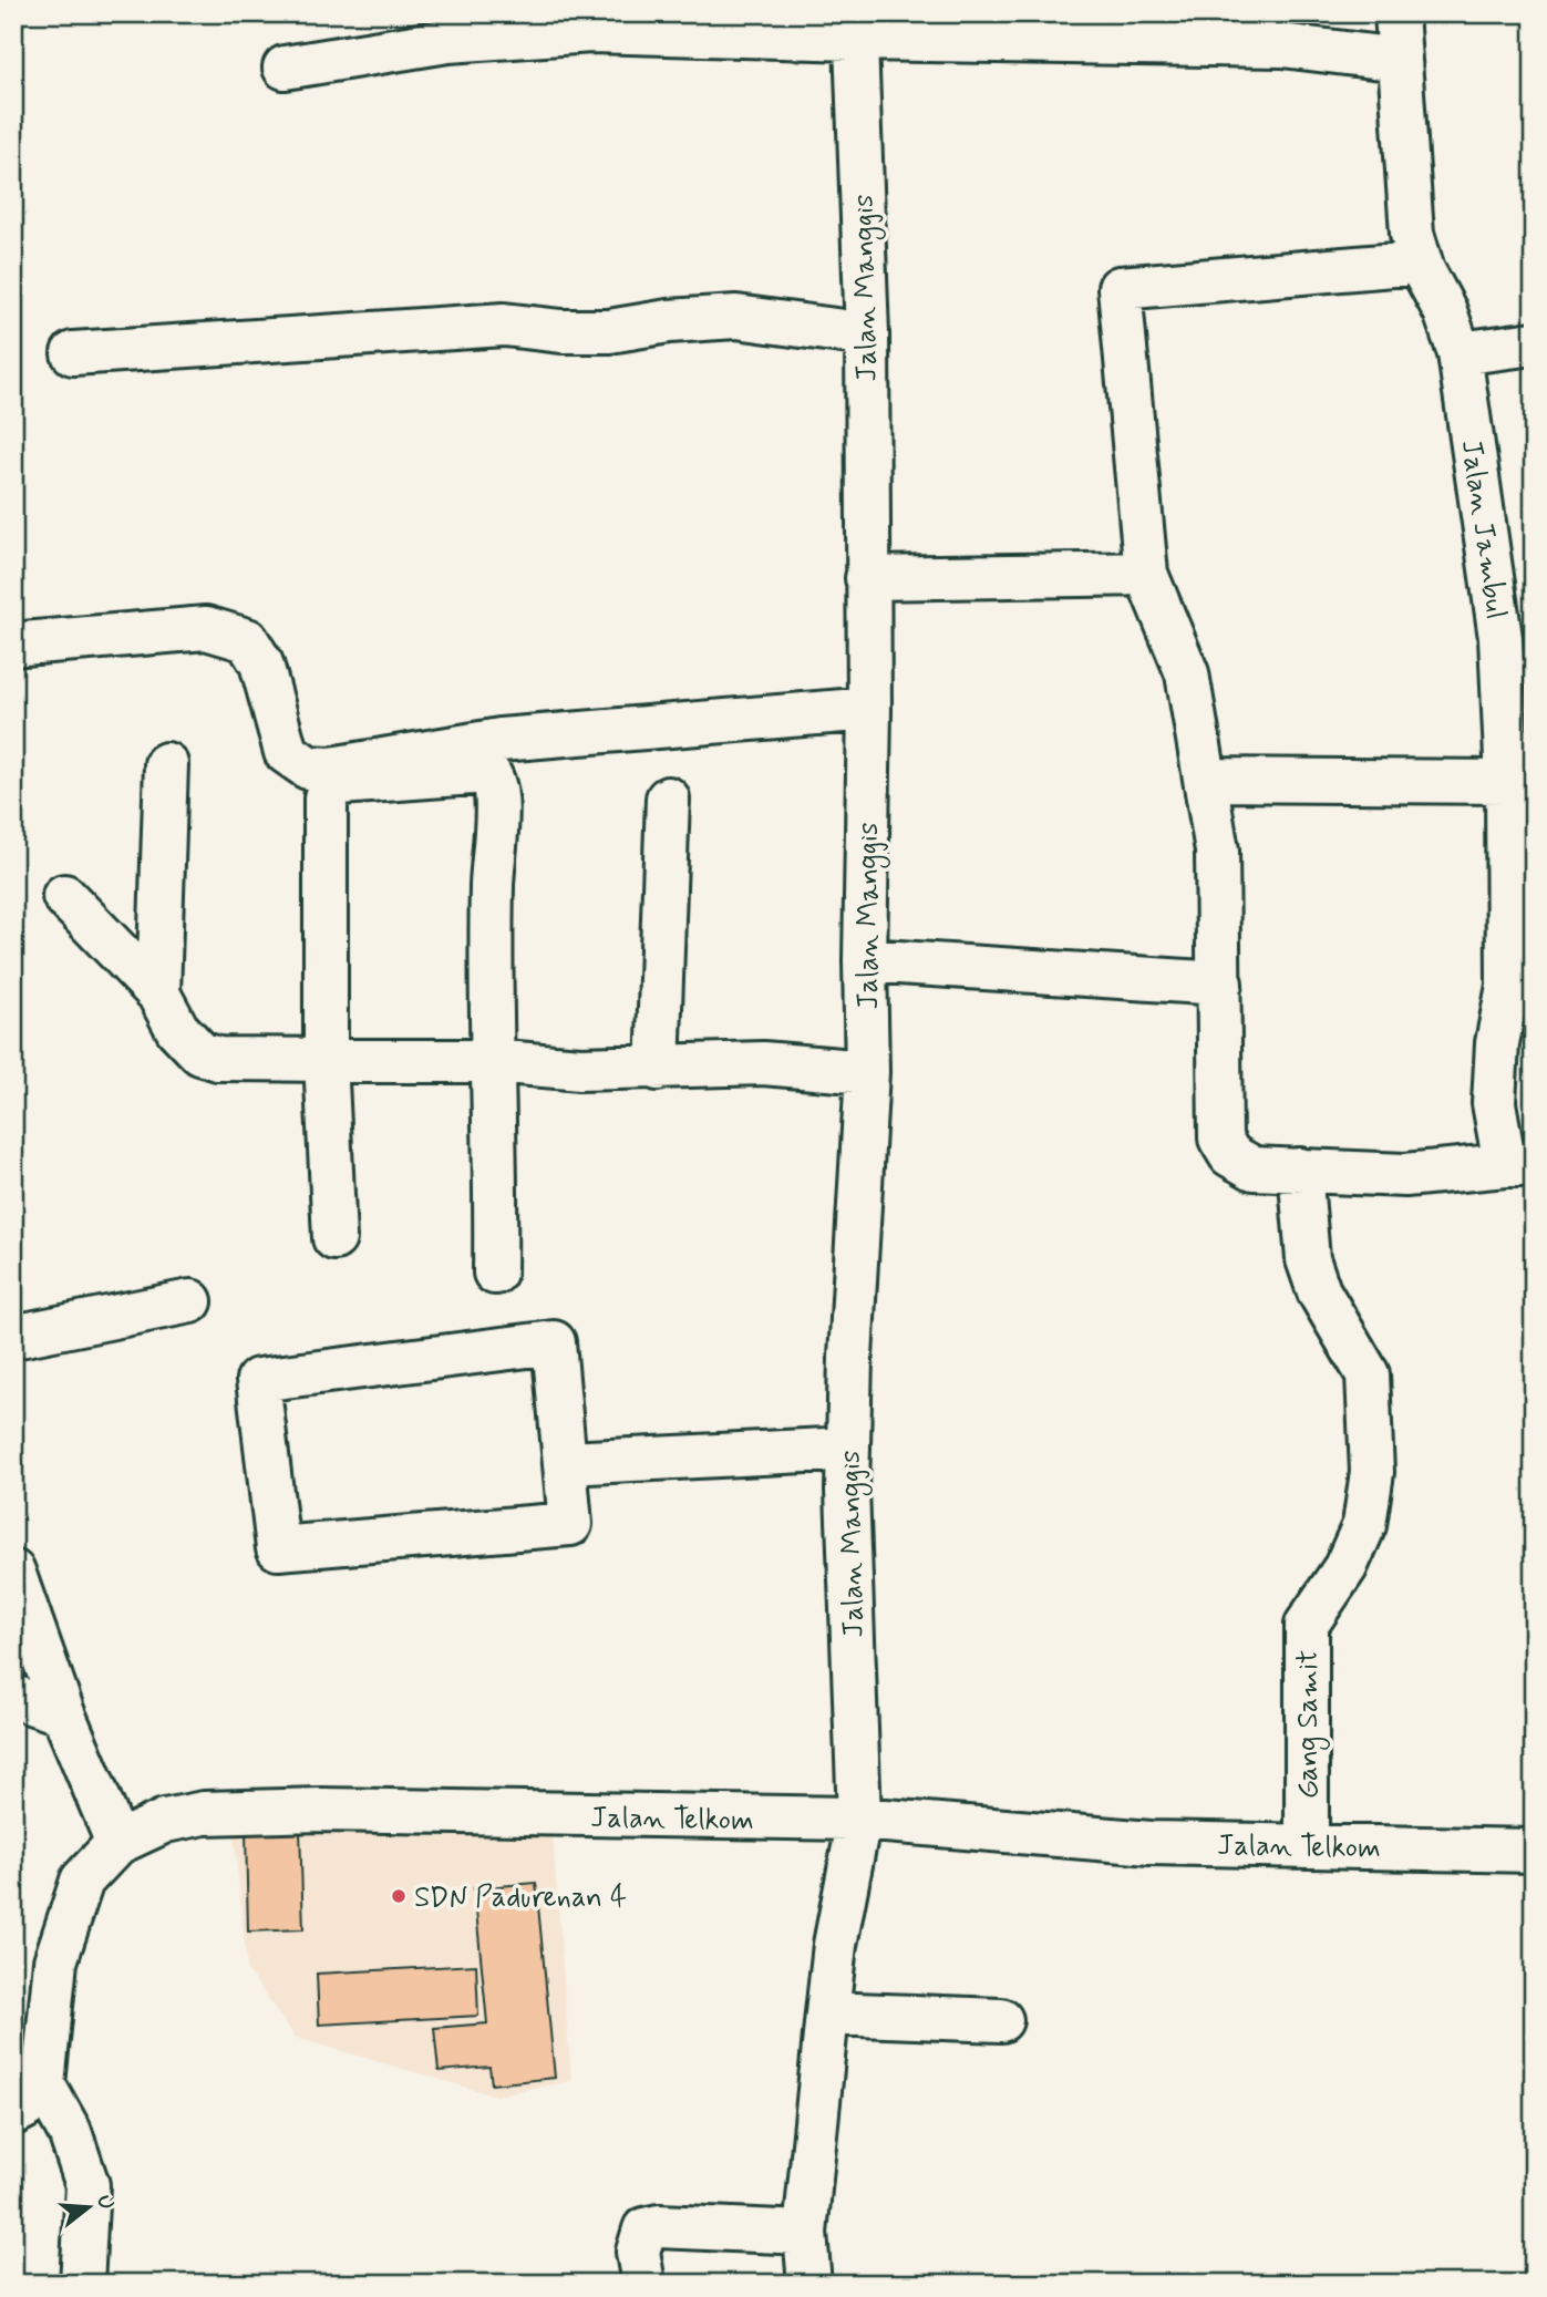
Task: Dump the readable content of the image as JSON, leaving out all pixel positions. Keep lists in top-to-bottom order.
{
  "streets": {
    "street": [
      "Jalan Manggis",
      "Jalan Jambul",
      "Gang Samit",
      "Jalan Telkom"
    ]
  },
  "crossings": [
    ["Jalan Manggis", "Jalan Telkom"],
    ["Gang Samit", "Jalan Telkom"]
  ],
  "places": ["SDN Padurenan 4"],
  "north": "right"
}
